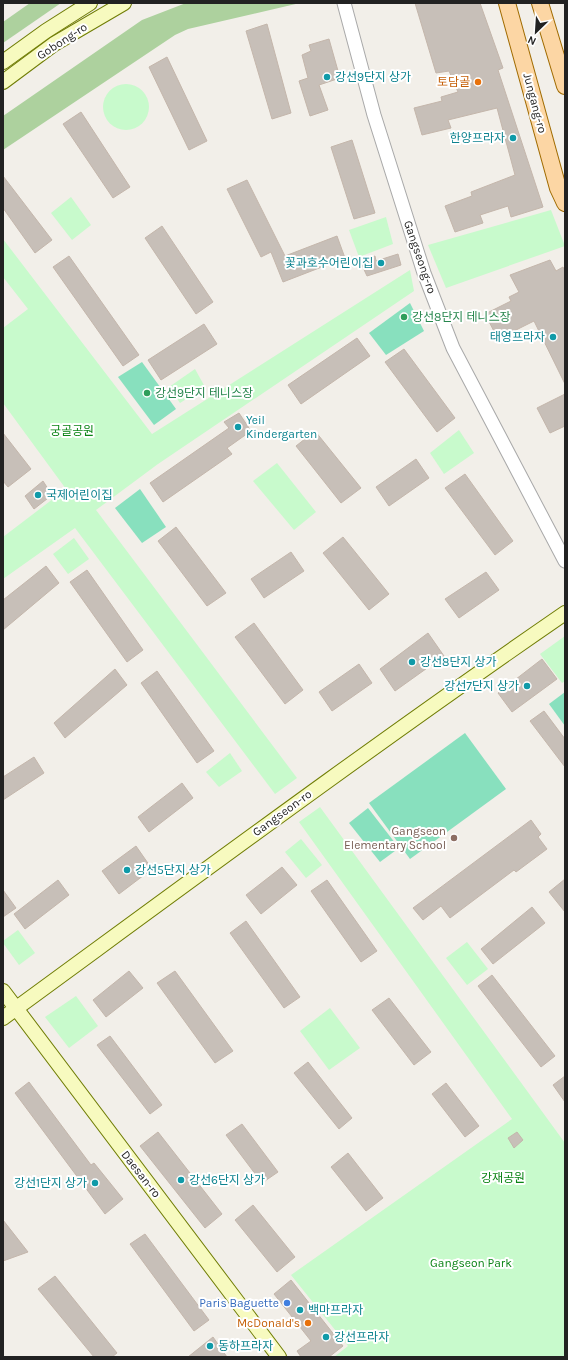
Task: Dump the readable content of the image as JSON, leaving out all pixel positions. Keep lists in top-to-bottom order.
{
  "streets": {
    "main road": [
      "Gobong-ro",
      "Jungang-ro",
      "Gangseon-ro",
      "Daesan-ro"
    ],
    "street": ["Gangseong-ro"]
  },
  "crossings": [
    ["Gangseon-ro", "Daesan-ro"]
  ],
  "parks": ["궁골공원", "강재공원", "Gangseon Park"],
  "places": [
    "강선9단지 상가",
    "토담골",
    "한양프라자",
    "꽃과호수어린이집",
    "강선8단지 테니스장",
    "태영프라자",
    "강선9단지 테니스장",
    "Yeil Kindergarten",
    "국제어린이집",
    "강선8단지 상가",
    "강선7단지 상가",
    "Gangseon Elementary School",
    "강선5단지 상가",
    "강선6단지 상가",
    "강선1단지 상가",
    "Paris Baguette",
    "백마프라자",
    "McDonald's",
    "강선프라자",
    "동하프라자"
  ],
  "north": "bottom left"
}
